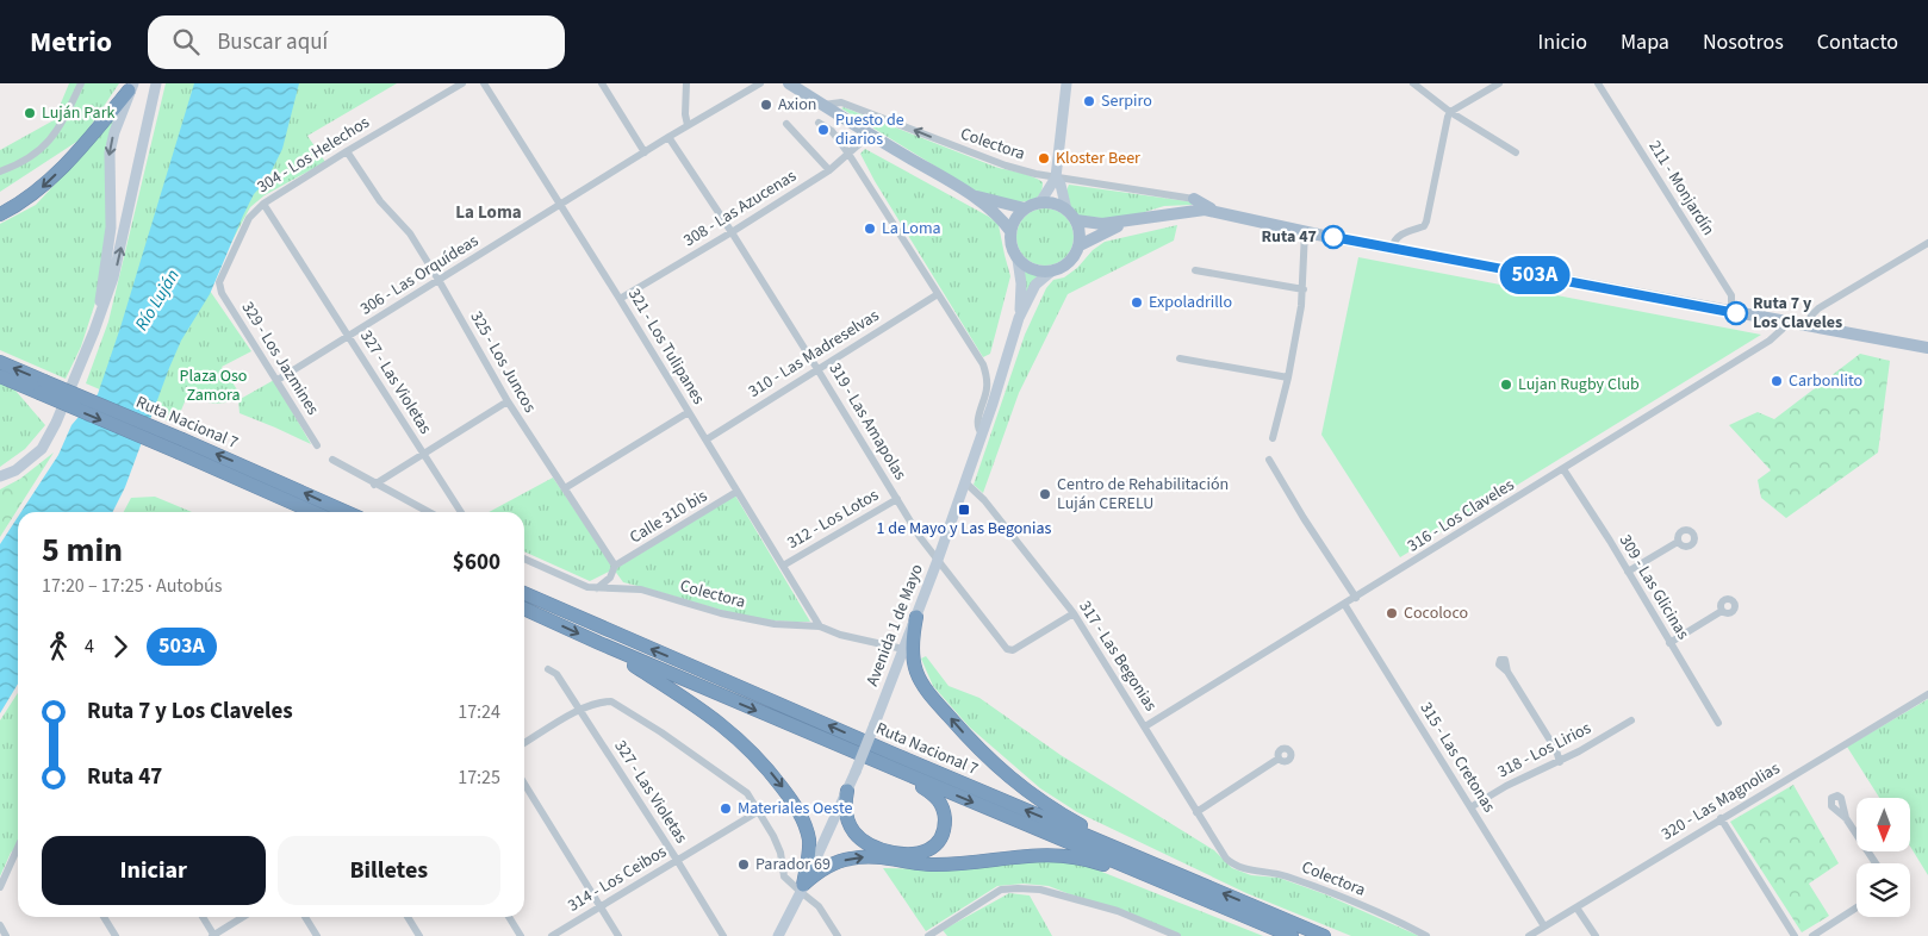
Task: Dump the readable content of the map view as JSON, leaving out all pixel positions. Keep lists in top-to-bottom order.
{
  "streets": {
    "highway": ["Ruta Nacional 7"],
    "main road": ["Avenida 1 de Mayo"],
    "street": [
      "Colectora",
      "304 - Los Helechos",
      "211 - Monjardín",
      "308 - Las Azucenas",
      "306 - Las Orquídeas",
      "321 - Los Tulipanes",
      "310 - Las Madreselvas",
      "329 - Los Jazmines",
      "325 - Los Juncos",
      "327 - Las Violetas",
      "319 - Las Amapolas",
      "316 - Los Claveles",
      "Calle 310 bis",
      "312 - Los Lotos",
      "309 - Las Glicinas",
      "317 - Las Begonias",
      "318 - Los Lirios",
      "315 - Las Cretonas",
      "320 - Las Magnolias",
      "314 - Los Ceibos"
    ]
  },
  "crossings": [
    ["Colectora", "321 - Los Tulipanes"],
    ["Colectora", "Avenida 1 de Mayo"],
    ["Colectora", "317 - Las Begonias"],
    ["304 - Los Helechos", "329 - Los Jazmines"],
    ["304 - Los Helechos", "325 - Los Juncos"],
    ["304 - Los Helechos", "327 - Las Violetas"],
    ["308 - Las Azucenas", "321 - Los Tulipanes"],
    ["308 - Las Azucenas", "319 - Las Amapolas"],
    ["306 - Las Orquídeas", "321 - Los Tulipanes"],
    ["306 - Las Orquídeas", "329 - Los Jazmines"],
    ["306 - Las Orquídeas", "325 - Los Juncos"],
    ["306 - Las Orquídeas", "327 - Las Violetas"],
    ["306 - Las Orquídeas", "319 - Las Amapolas"],
    ["321 - Los Tulipanes", "310 - Las Madreselvas"],
    ["321 - Los Tulipanes", "Calle 310 bis"],
    ["321 - Los Tulipanes", "312 - Los Lotos"],
    ["310 - Las Madreselvas", "319 - Las Amapolas"],
    ["325 - Los Juncos", "Calle 310 bis"],
    ["327 - Las Violetas", "314 - Los Ceibos"],
    ["319 - Las Amapolas", "312 - Los Lotos"],
    ["319 - Las Amapolas", "Avenida 1 de Mayo"],
    ["319 - Las Amapolas", "317 - Las Begonias"],
    ["316 - Los Claveles", "309 - Las Glicinas"],
    ["316 - Los Claveles", "317 - Las Begonias"],
    ["316 - Los Claveles", "315 - Las Cretonas"],
    ["Avenida 1 de Mayo", "317 - Las Begonias"],
    ["318 - Los Lirios", "315 - Las Cretonas"],
    ["315 - Las Cretonas", "320 - Las Magnolias"]
  ],
  "districts": ["La Loma"],
  "water": ["Río Luján"],
  "parks": ["Plaza Oso Zamora"],
  "places": {
    "other": [
      "Serpiro",
      "Axion",
      "Luján Park",
      "Puesto de diarios",
      "Kloster Beer",
      "La Loma",
      "Ruta 47",
      "Expoladrillo",
      "Ruta 7 y Los Claveles",
      "Carbonlito",
      "Lujan Rugby Club",
      "Centro de Rehabilitación Luján CERELU",
      "Cocoloco",
      "Materiales Oeste",
      "Parador 69"
    ],
    "transit": ["1 de Mayo y Las Begonias"]
  },
  "lines": ["bus line 503A"],
  "north": "bottom",
  "page": {
    "header": "Metrio",
    "search": "Buscar aquí",
    "nav": [
      "Inicio",
      "Mapa",
      "Nosotros",
      "Contacto"
    ],
    "on_map": "503A",
    "heading": ["5 min", "17:20 – 17:25 · Autobús", "$600"],
    "legs": ["4", "503A"],
    "list": [
      {
        "name": "Ruta 7 y Los Claveles",
        "value": "17:24"
      },
      {
        "name": "Ruta 47",
        "value": "17:25"
      }
    ],
    "buttons": ["Iniciar", "Billetes"]
  }
}
